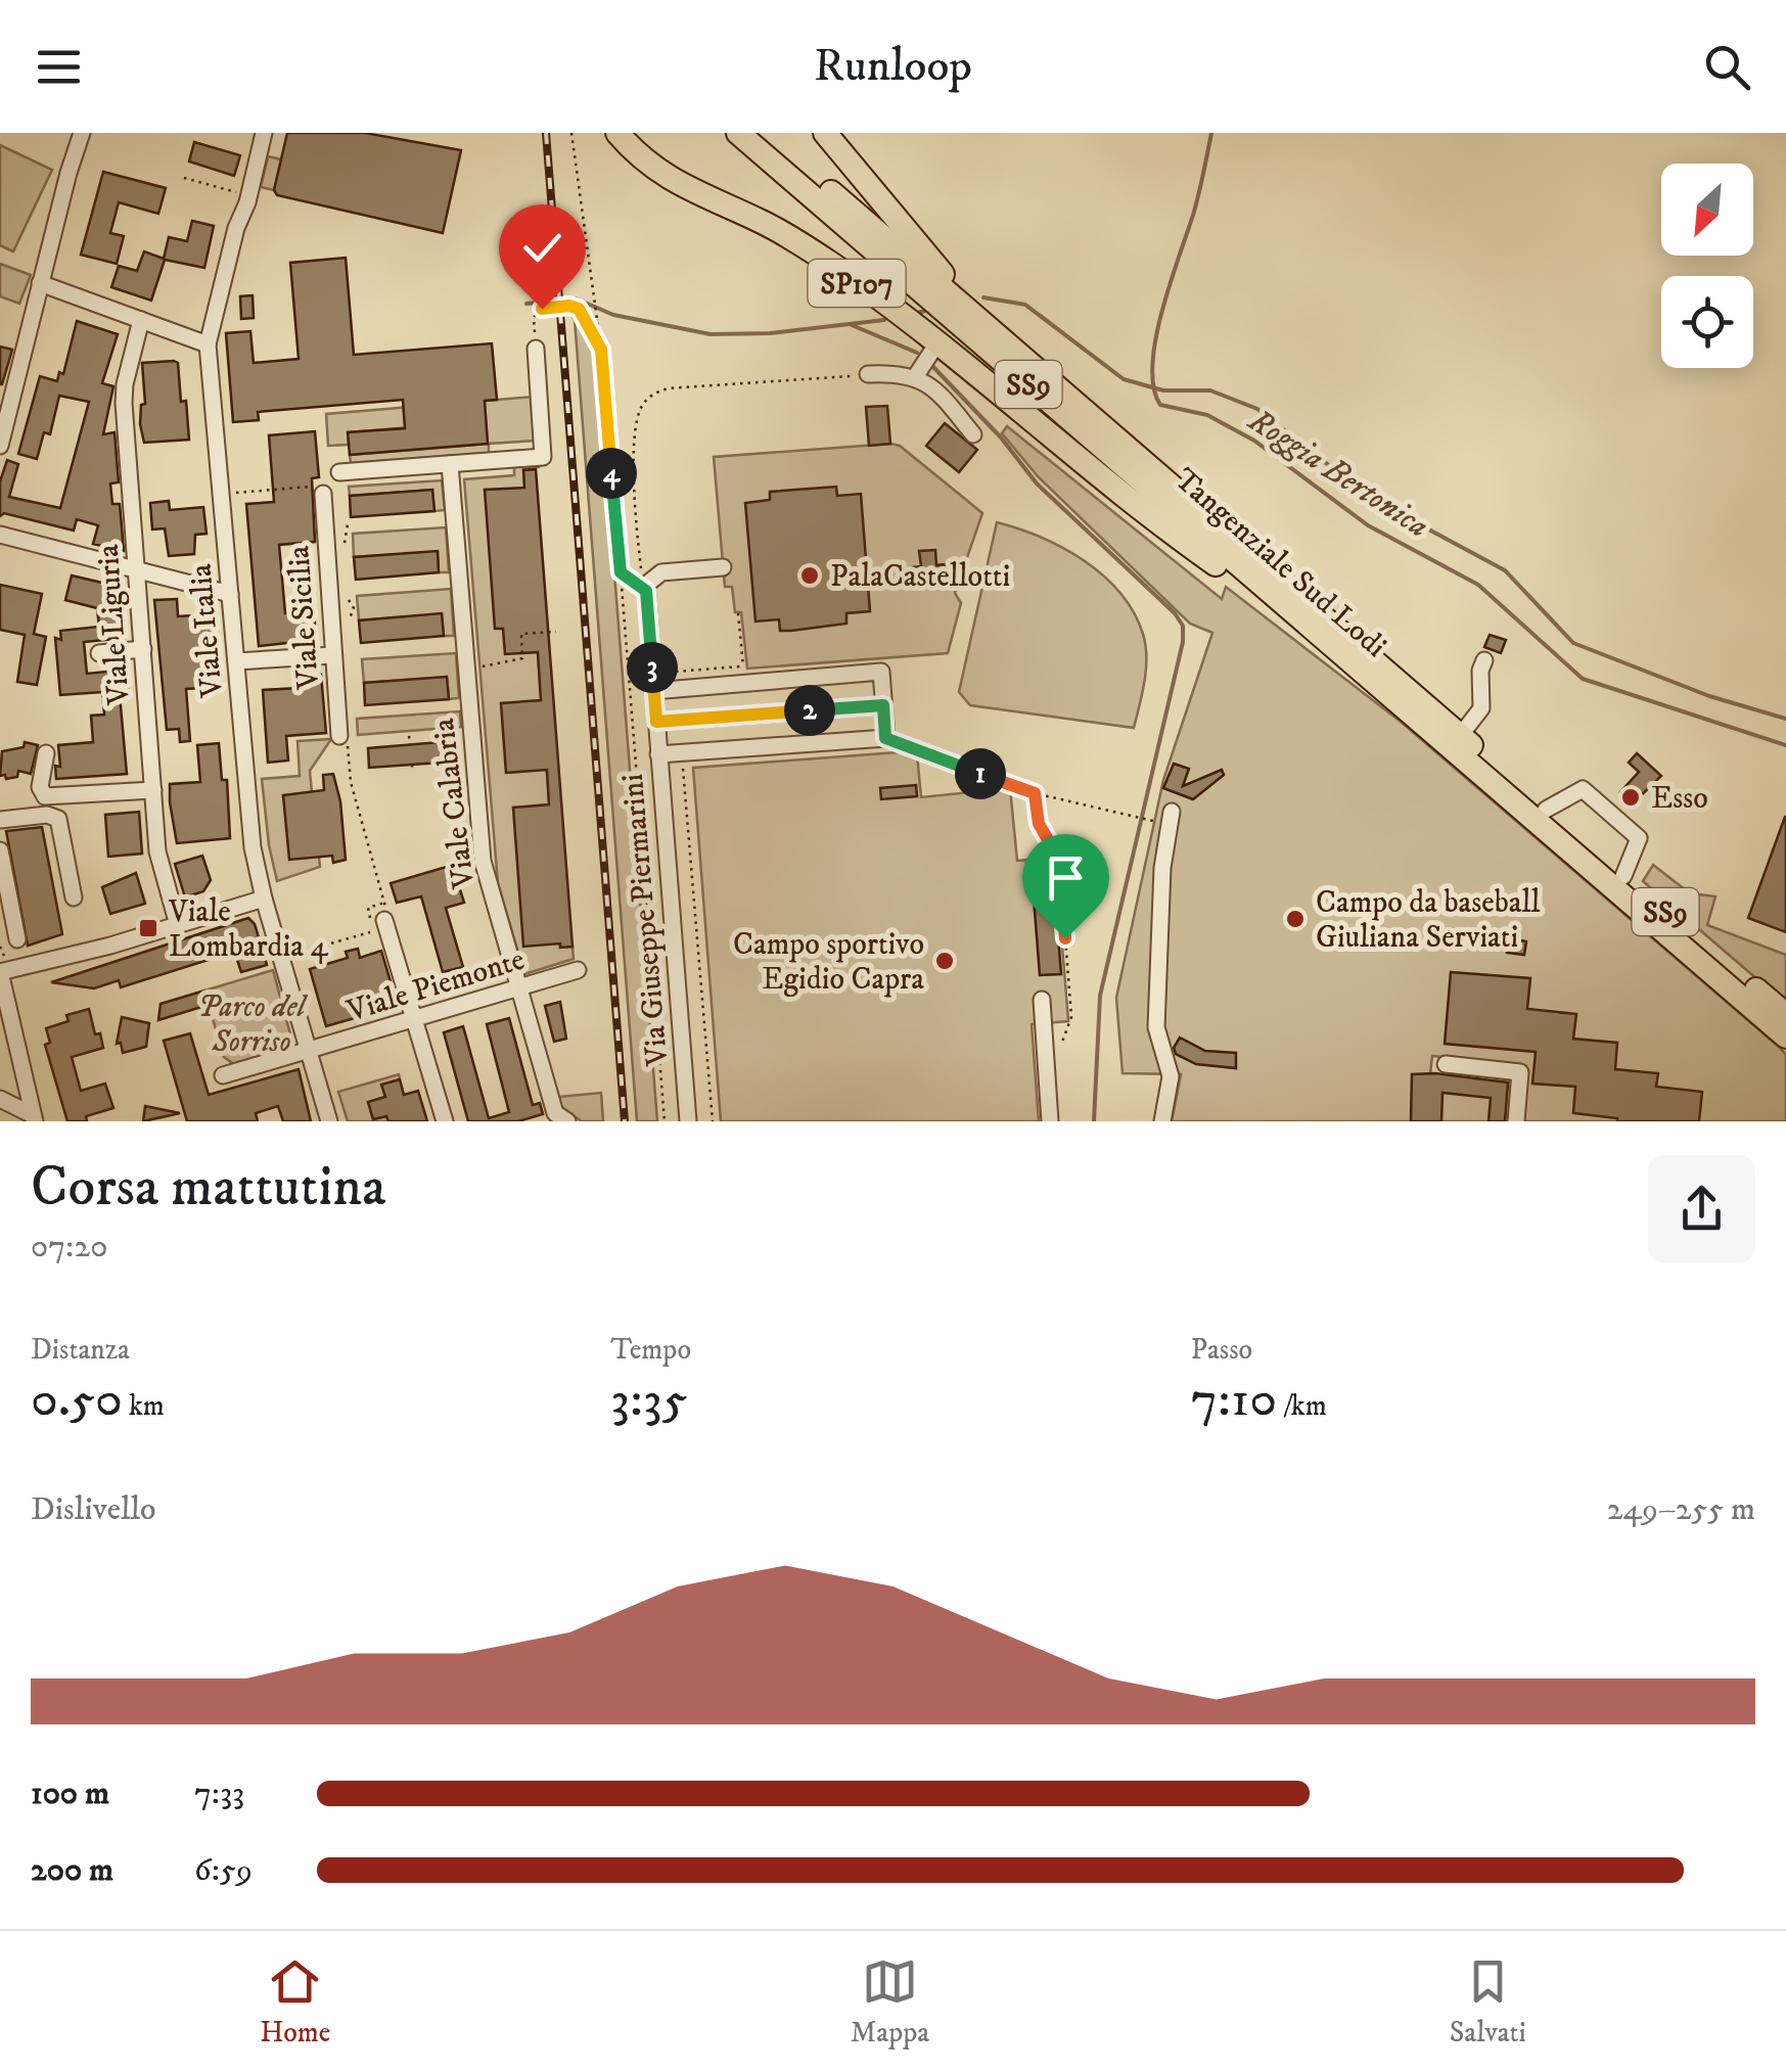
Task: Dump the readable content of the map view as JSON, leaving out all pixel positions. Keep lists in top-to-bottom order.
{
  "streets": {
    "highway": ["SP107", "SS9", "Tangenziale Sud Lodi"],
    "street": [
      "Viale Sicilia",
      "Viale Liguria",
      "Viale Italia",
      "Viale Calabria",
      "Via Giuseppe Piermarini",
      "Viale Piemonte"
    ]
  },
  "crossings": [
    ["SP107", "Tangenziale Sud Lodi"],
    ["Viale Italia", "Viale Piemonte"],
    ["Viale Calabria", "Viale Piemonte"]
  ],
  "water": ["Roggia Bertonica"],
  "parks": ["Parco del Sorriso"],
  "places": {
    "other": [
      "PalaCastellotti",
      "Esso",
      "Campo da baseball Giuliana Serviati",
      "Campo sportivo Egidio Capra"
    ],
    "transit": ["Viale Lombardia 4"]
  },
  "north": "bottom left",
  "page": {
    "header": "Runloop",
    "pins": [
      "4",
      "3",
      "2",
      "1"
    ],
    "heading": ["Corsa mattutina", "07:20"],
    "stats": [
      ["Distanza", "0.50 km"],
      ["Tempo", "3:35"],
      ["Passo", "7:10 /km"]
    ],
    "chart": ["Dislivello", "249–255 m"],
    "list": [
      {
        "name": "100 m",
        "note": "7:33"
      },
      {
        "name": "200 m",
        "note": "6:59"
      }
    ],
    "tabs": ["Home", "Mappa", "Salvati"]
  }
}
